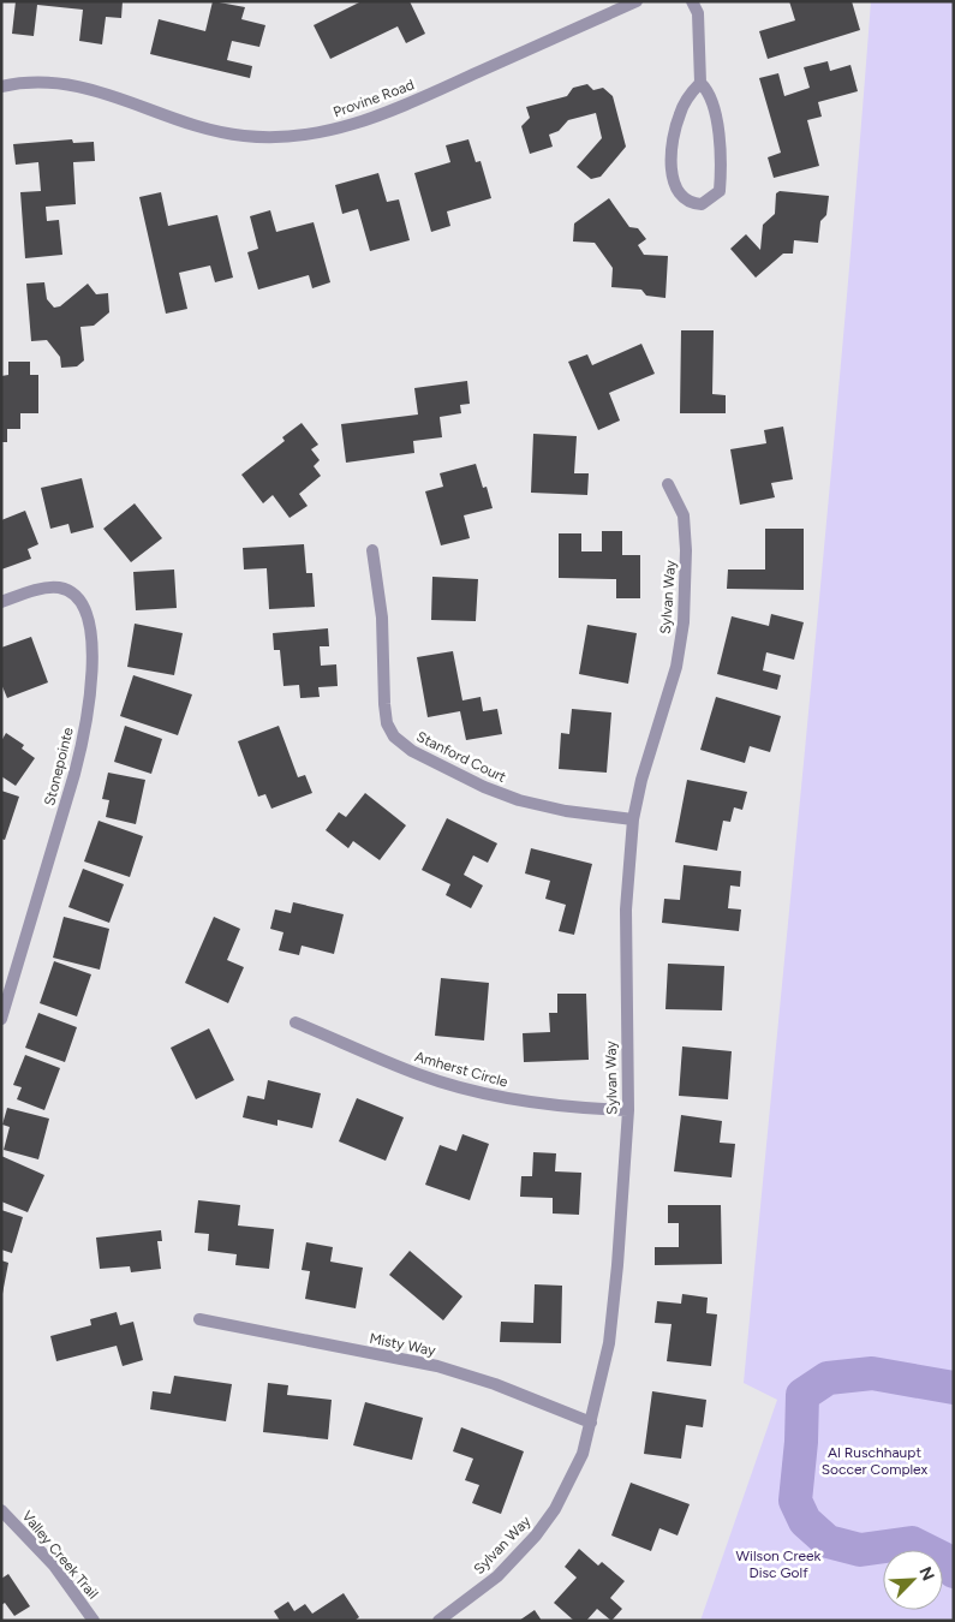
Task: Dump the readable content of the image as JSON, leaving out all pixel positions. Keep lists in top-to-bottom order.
{
  "streets": {
    "street": [
      "Provine Road",
      "Sylvan Way",
      "Stanford Court",
      "Stonepointe",
      "Amherst Circle",
      "Misty Way",
      "Valley Creek Trail"
    ]
  },
  "crossings": [
    ["Sylvan Way", "Stanford Court"],
    ["Sylvan Way", "Amherst Circle"],
    ["Sylvan Way", "Misty Way"]
  ],
  "parks": ["Al Ruschhaupt Soccer Complex", "Wilson Creek Disc Golf"],
  "north": "top right"
}
